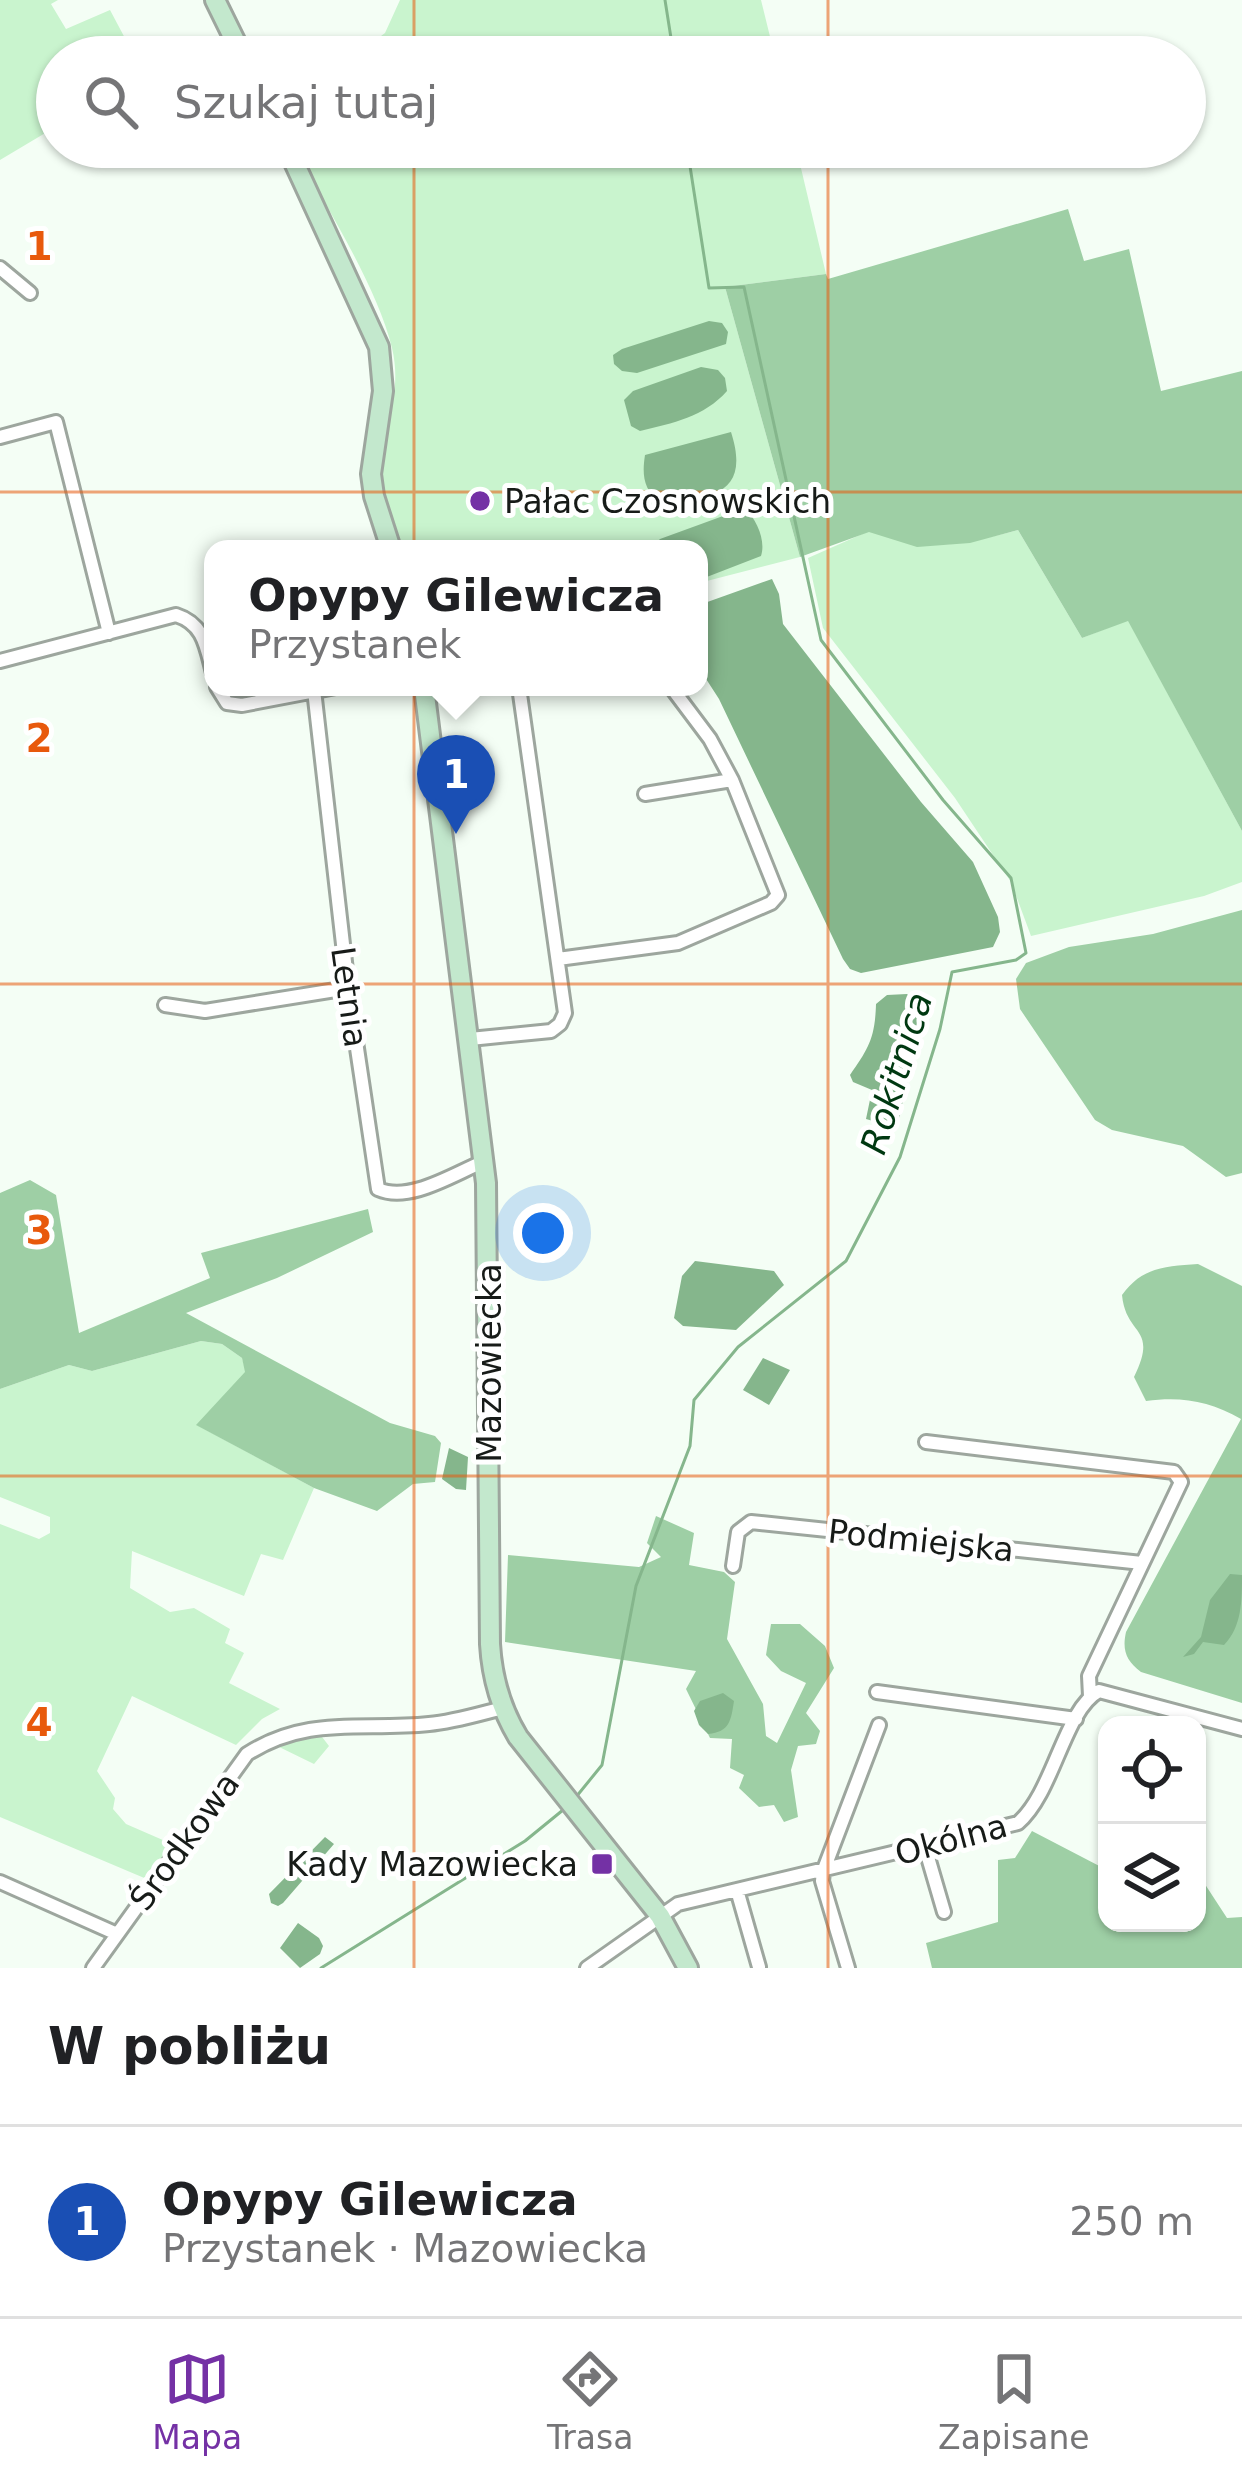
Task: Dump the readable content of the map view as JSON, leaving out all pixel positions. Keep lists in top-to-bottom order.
{
  "streets": {
    "street": [
      "Letnia",
      "Mazowiecka",
      "Podmiejska",
      "Okólna",
      "Środkowa"
    ]
  },
  "crossings": [
    ["Letnia", "Mazowiecka"],
    ["Mazowiecka", "Okólna"],
    ["Mazowiecka", "Środkowa"],
    ["Podmiejska", "Okólna"]
  ],
  "water": ["Rokitnica"],
  "places": {
    "other": ["Pałac Czosnowskich"],
    "transit": ["Kady Mazowiecka"]
  },
  "page": {
    "search": "Szukaj tutaj",
    "popup": ["Opypy Gilewicza", "Przystanek"],
    "pins": "1",
    "heading": "W pobliżu",
    "list": [
      {
        "mark": "1",
        "name": "Opypy Gilewicza",
        "note": "Przystanek · Mazowiecka",
        "value": "250 m"
      }
    ],
    "nav": ["Mapa", "Trasa", "Zapisane"]
  },
  "grid": {
    "rows": [
      "1",
      "2",
      "3",
      "4"
    ]
  }
}
